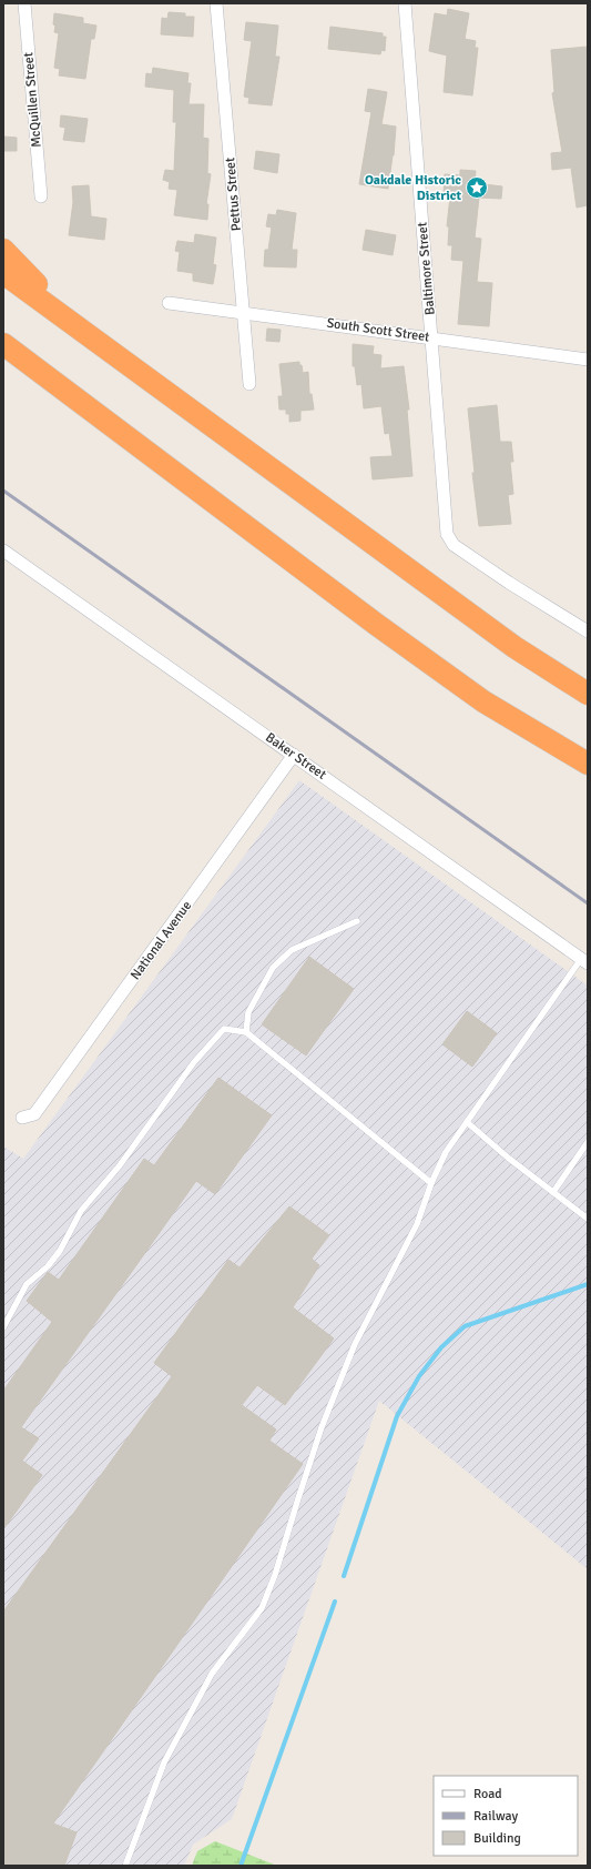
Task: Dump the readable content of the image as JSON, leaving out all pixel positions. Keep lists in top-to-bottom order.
{
  "streets": {
    "street": [
      "McQuillen Street",
      "Pettus Street",
      "Baltimore Street",
      "South Scott Street",
      "Baker Street",
      "National Avenue"
    ]
  },
  "crossings": [
    ["Pettus Street", "South Scott Street"],
    ["Baltimore Street", "South Scott Street"],
    ["Baker Street", "National Avenue"]
  ],
  "places": {
    "place": ["Oakdale Historic District"]
  },
  "legend": ["Road", "Railway", "Building"]
}
